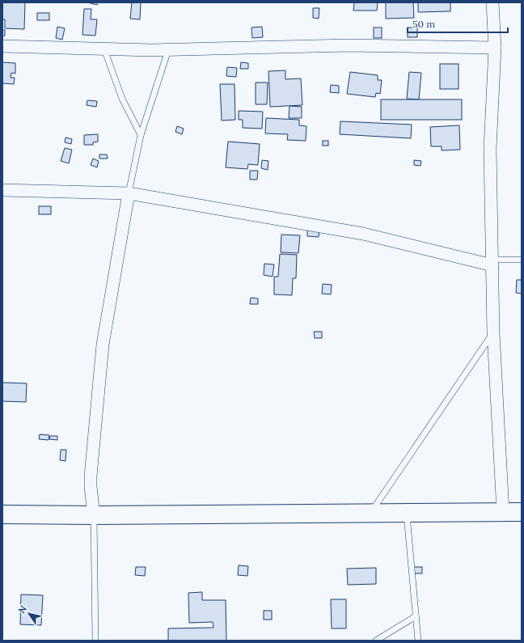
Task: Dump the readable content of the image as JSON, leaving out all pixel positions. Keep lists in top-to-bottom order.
{
  "scale_bar": "50 m",
  "north": "top left"
}
